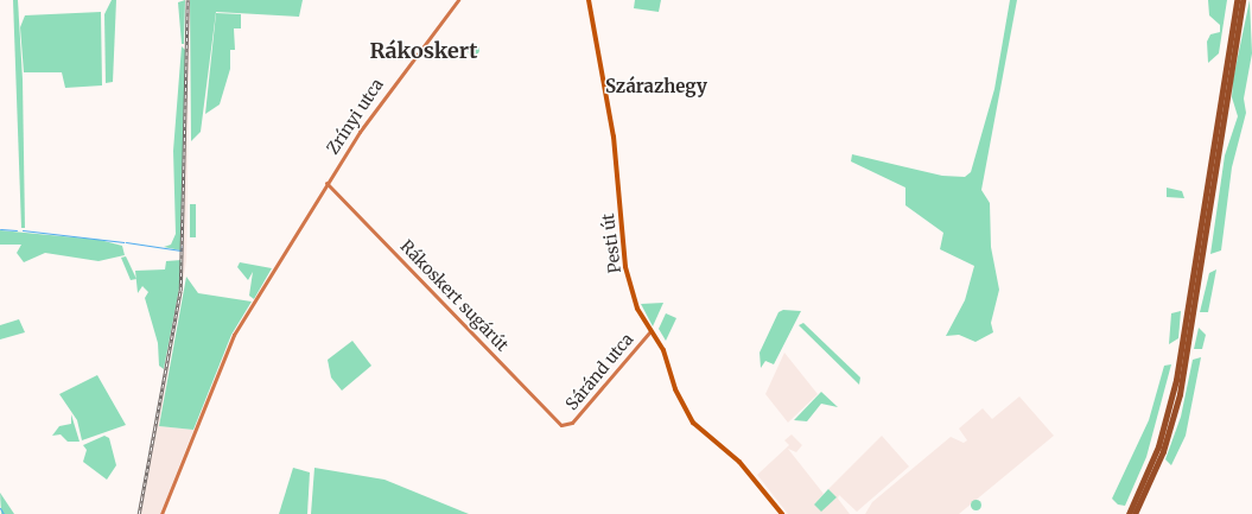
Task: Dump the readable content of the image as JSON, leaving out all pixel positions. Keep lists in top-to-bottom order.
{
  "streets": {
    "main road": [
      "Zrínyi utca",
      "Pesti út",
      "Rákoskert sugárút",
      "Sáránd utca"
    ]
  },
  "crossings": [
    ["Zrínyi utca", "Rákoskert sugárút"],
    ["Pesti út", "Sáránd utca"],
    ["Rákoskert sugárút", "Sáránd utca"]
  ],
  "districts": ["Rákoskert", "Szárazhegy"]
}
